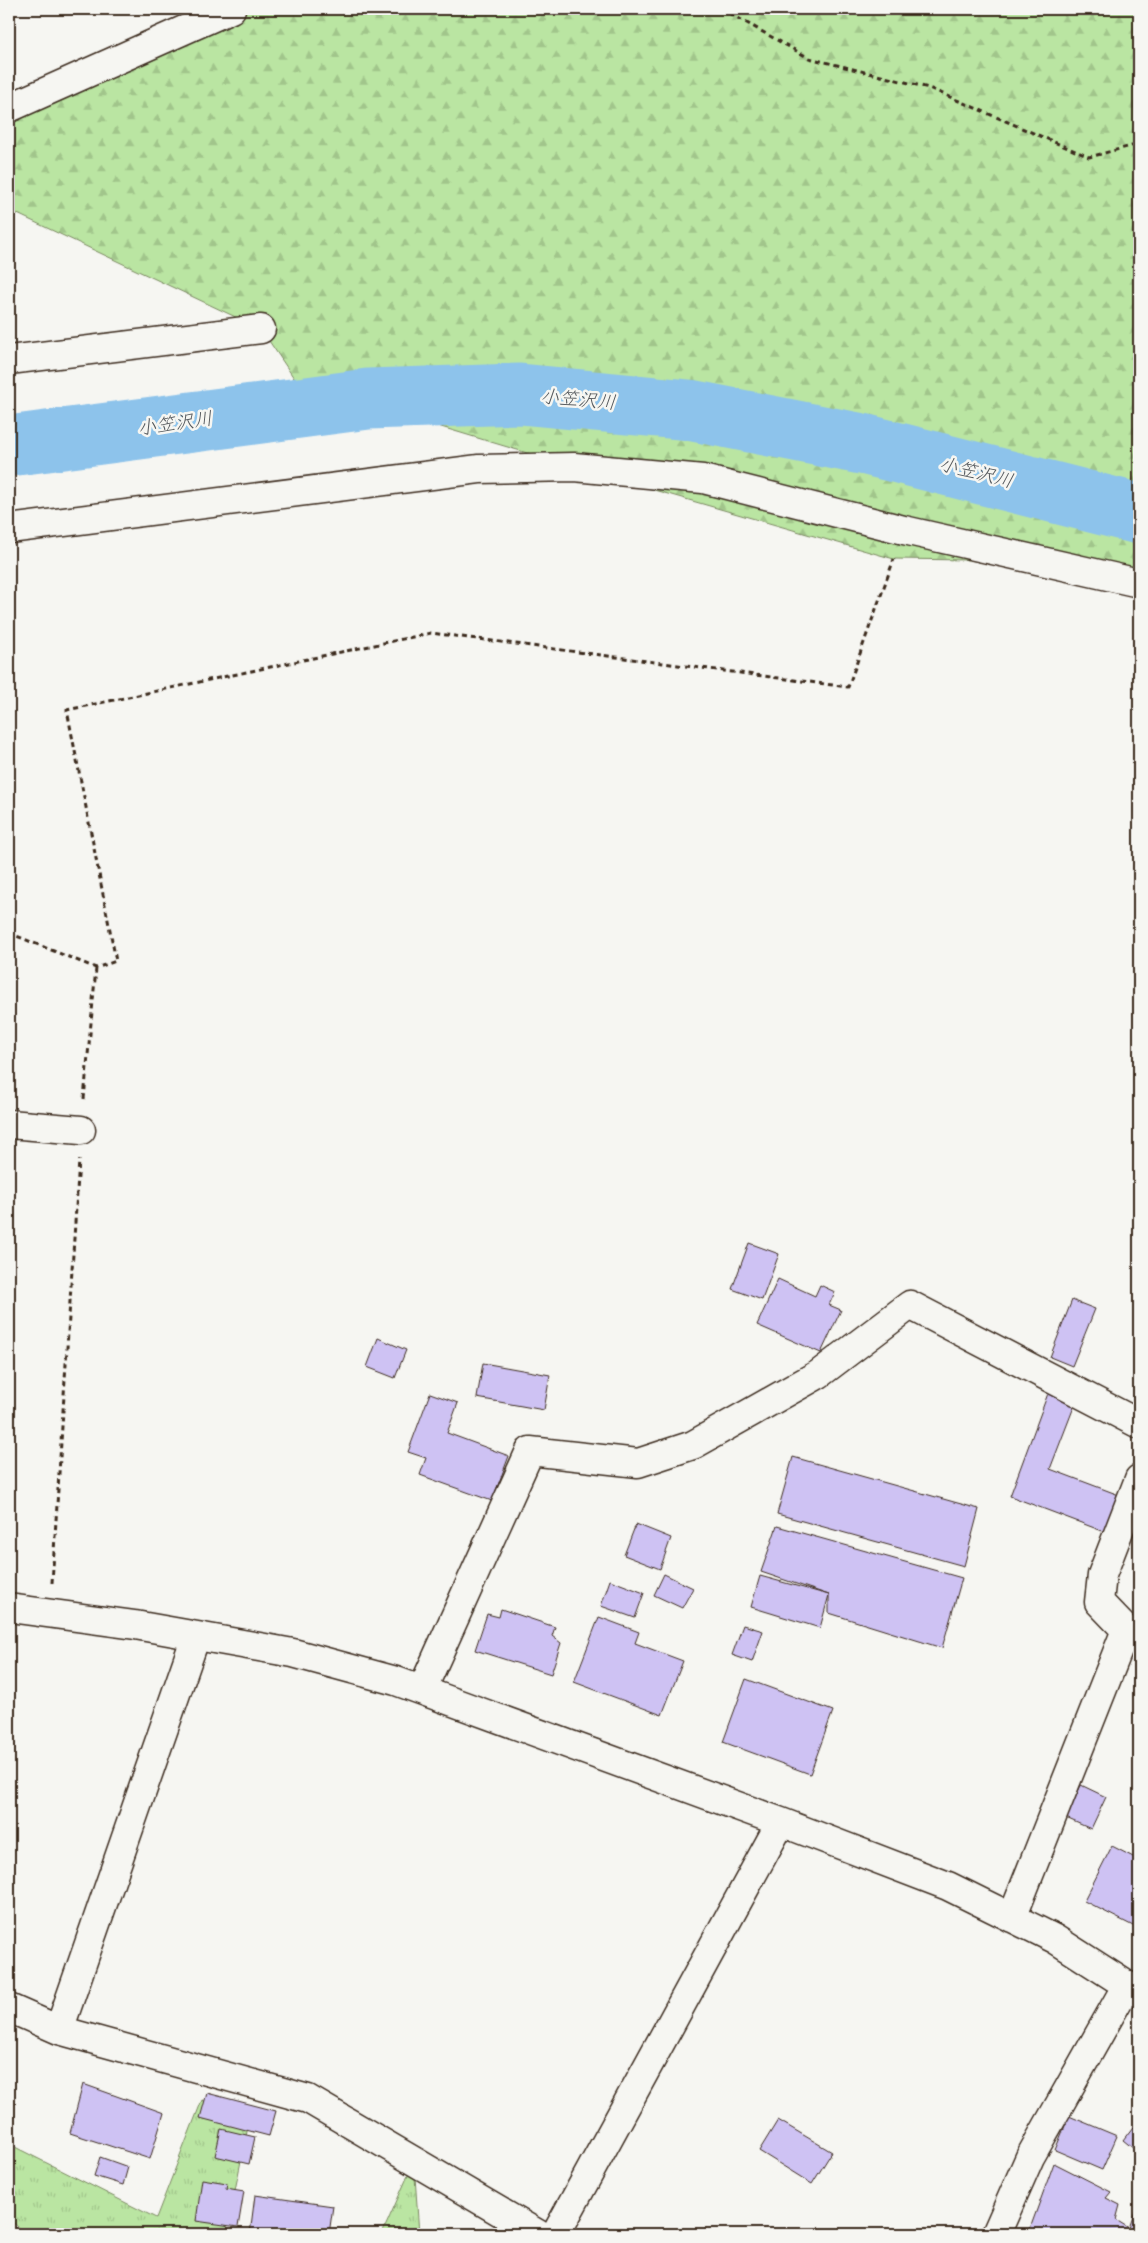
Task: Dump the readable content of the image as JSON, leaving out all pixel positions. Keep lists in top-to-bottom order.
{
  "water": ["小笠沢川"]
}
